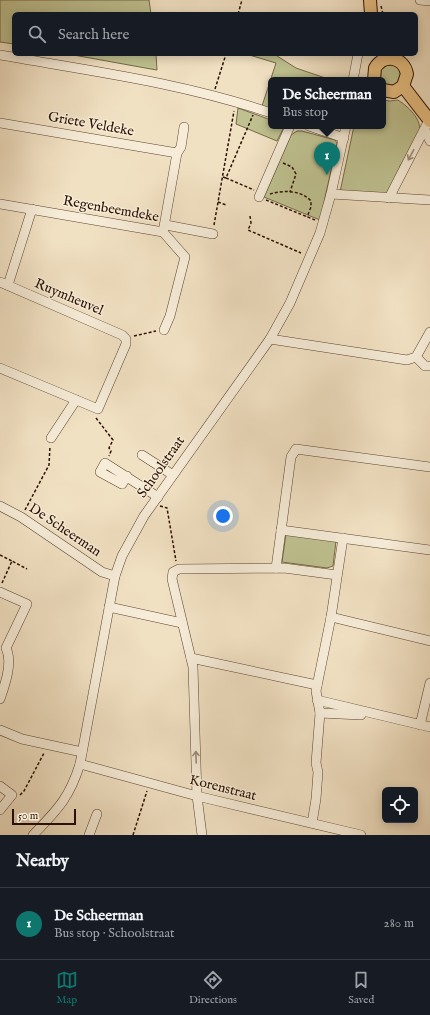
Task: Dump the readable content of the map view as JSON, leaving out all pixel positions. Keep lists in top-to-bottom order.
{
  "streets": {
    "street": [
      "Griete Veldeke",
      "Regenbeemdeke",
      "Ruymheuvel",
      "Schoolstraat",
      "De Scheerman",
      "Korenstraat"
    ]
  },
  "crossings": [
    ["Schoolstraat", "De Scheerman"],
    ["Schoolstraat", "Korenstraat"]
  ],
  "scale_bar": "50 m",
  "page": {
    "search": "Search here",
    "popup": ["De Scheerman", "Bus stop"],
    "pins": "1",
    "scale": "50 m",
    "heading": "Nearby",
    "list": [
      {
        "mark": "1",
        "name": "De Scheerman",
        "note": "Bus stop · Schoolstraat",
        "value": "280 m"
      }
    ],
    "nav": ["Map", "Directions", "Saved"]
  }
}
